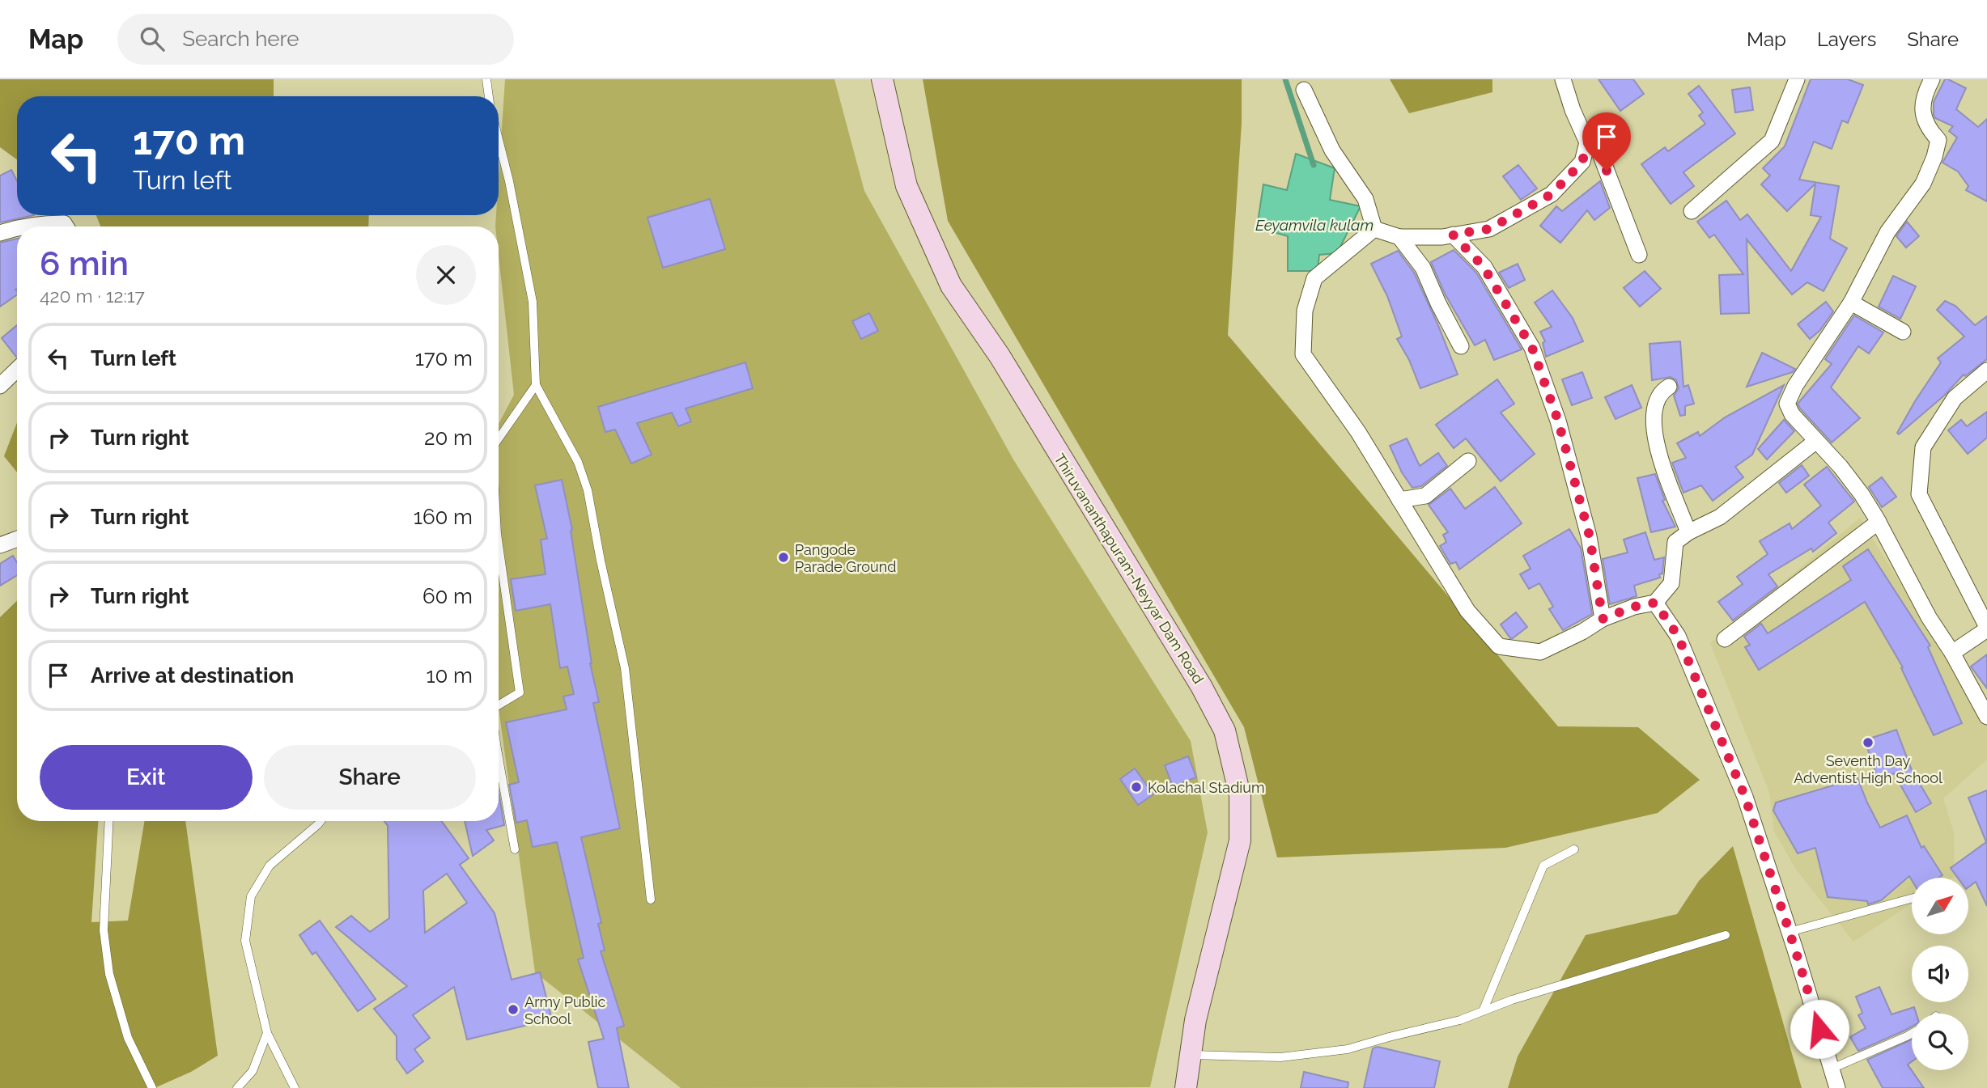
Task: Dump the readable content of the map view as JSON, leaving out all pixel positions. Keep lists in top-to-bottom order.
{
  "streets": {
    "main road": ["Thiruvananthapuram-Neyyar Dam Road"]
  },
  "water": ["Eeyamvila kulam"],
  "places": [
    "Pangode Parade Ground",
    "Seventh Day Adventist High School",
    "Kolachal Stadium",
    "Army Public School"
  ],
  "north": "top right",
  "page": {
    "header": "Map",
    "search": "Search here",
    "nav": ["Map", "Layers", "Share"],
    "turn": ["170 m", "Turn left"],
    "heading": ["6 min", "420 m · 12:17"],
    "list": [
      {
        "name": "Turn left",
        "value": "170 m"
      },
      {
        "name": "Turn right",
        "value": "20 m"
      },
      {
        "name": "Turn right",
        "value": "160 m"
      },
      {
        "name": "Turn right",
        "value": "60 m"
      },
      {
        "name": "Arrive at destination",
        "value": "10 m"
      }
    ],
    "buttons": ["Exit", "Share"]
  }
}
